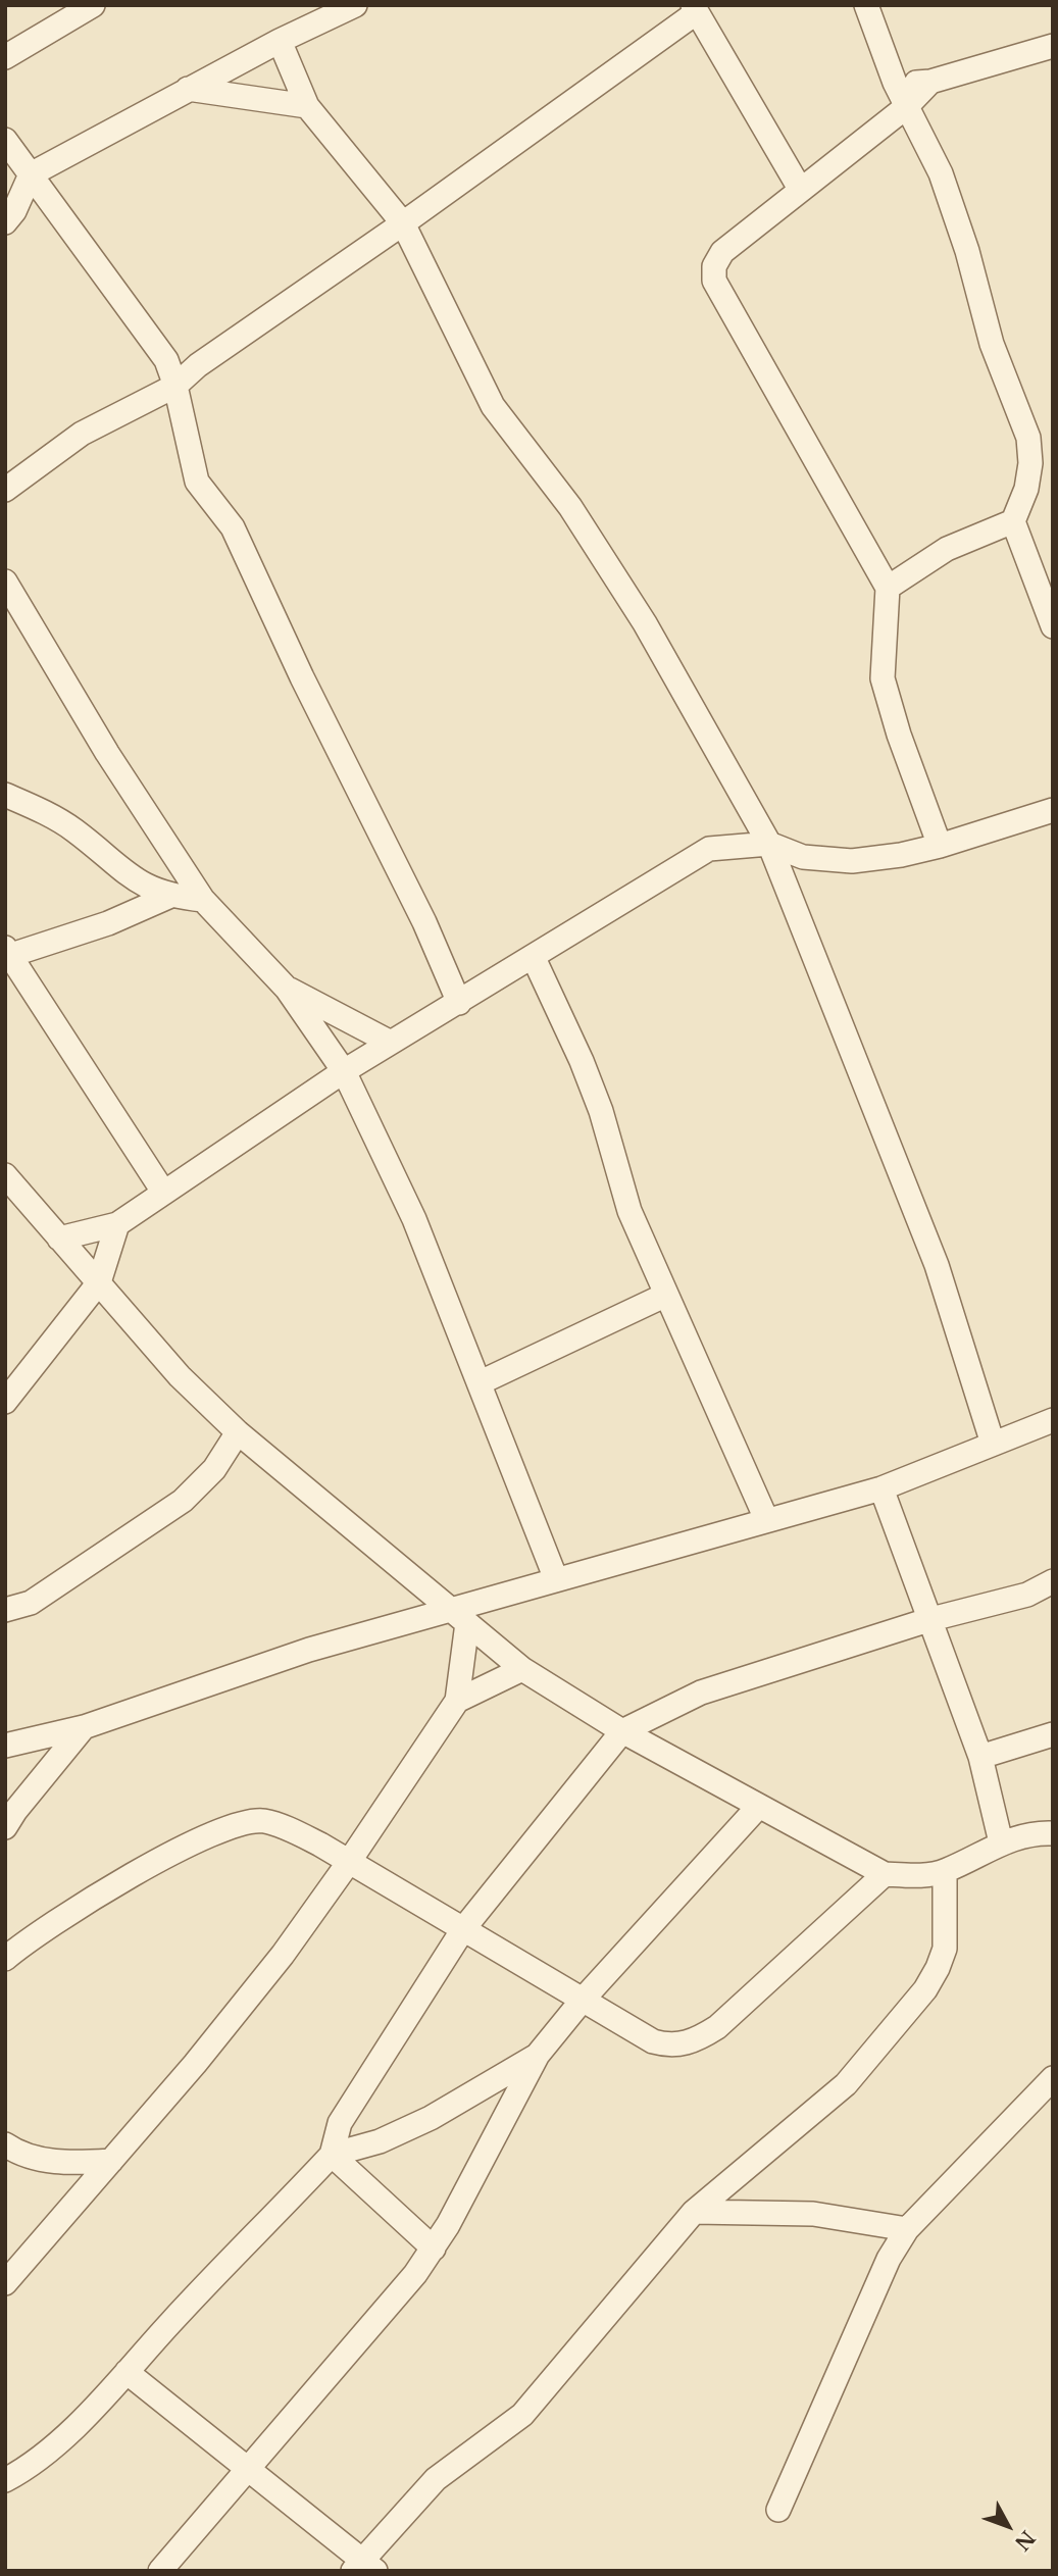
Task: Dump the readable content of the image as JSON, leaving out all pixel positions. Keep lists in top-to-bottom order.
{
  "north": "bottom right"
}
